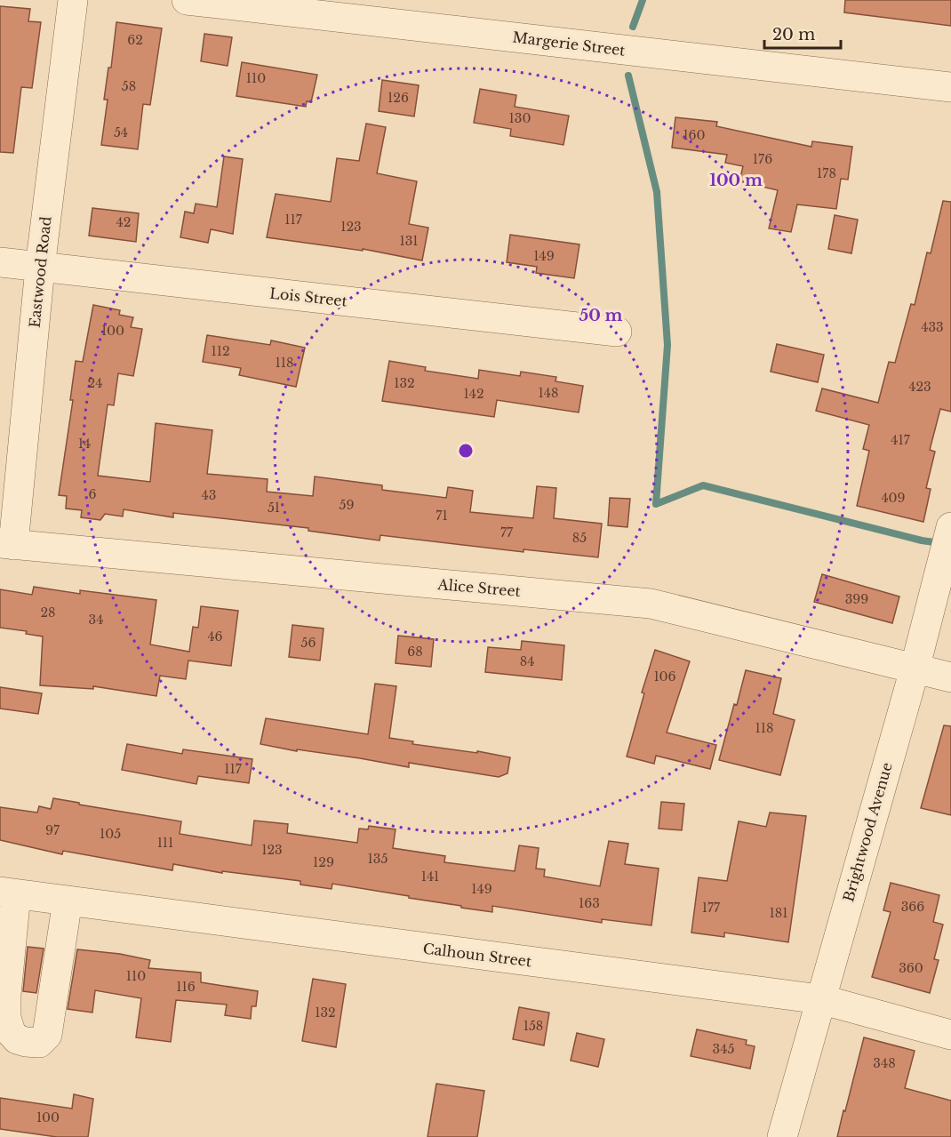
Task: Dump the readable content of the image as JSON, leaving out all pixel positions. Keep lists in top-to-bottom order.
{
  "streets": {
    "street": [
      "Margerie Street",
      "Eastwood Road",
      "Lois Street",
      "Alice Street",
      "Brightwood Avenue",
      "Calhoun Street"
    ]
  },
  "crossings": [
    ["Eastwood Road", "Lois Street"],
    ["Eastwood Road", "Alice Street"],
    ["Alice Street", "Brightwood Avenue"],
    ["Brightwood Avenue", "Calhoun Street"]
  ],
  "house_numbers": [
    "62",
    "110",
    "58",
    "126",
    "130",
    "54",
    "160",
    "176",
    "178",
    "117",
    "42",
    "123",
    "131",
    "149",
    "433",
    "100",
    "112",
    "118",
    "24",
    "132",
    "423",
    "148",
    "142",
    "417",
    "14",
    "6",
    "43",
    "409",
    "59",
    "51",
    "71",
    "77",
    "85",
    "399",
    "28",
    "34",
    "46",
    "56",
    "68",
    "84",
    "106",
    "118",
    "117",
    "97",
    "105",
    "111",
    "123",
    "135",
    "129",
    "141",
    "149",
    "163",
    "366",
    "177",
    "181",
    "360",
    "110",
    "116",
    "132",
    "158",
    "345",
    "348",
    "100"
  ],
  "scale_bar": "20 m",
  "rings": ["100 m", "50 m"]
}
